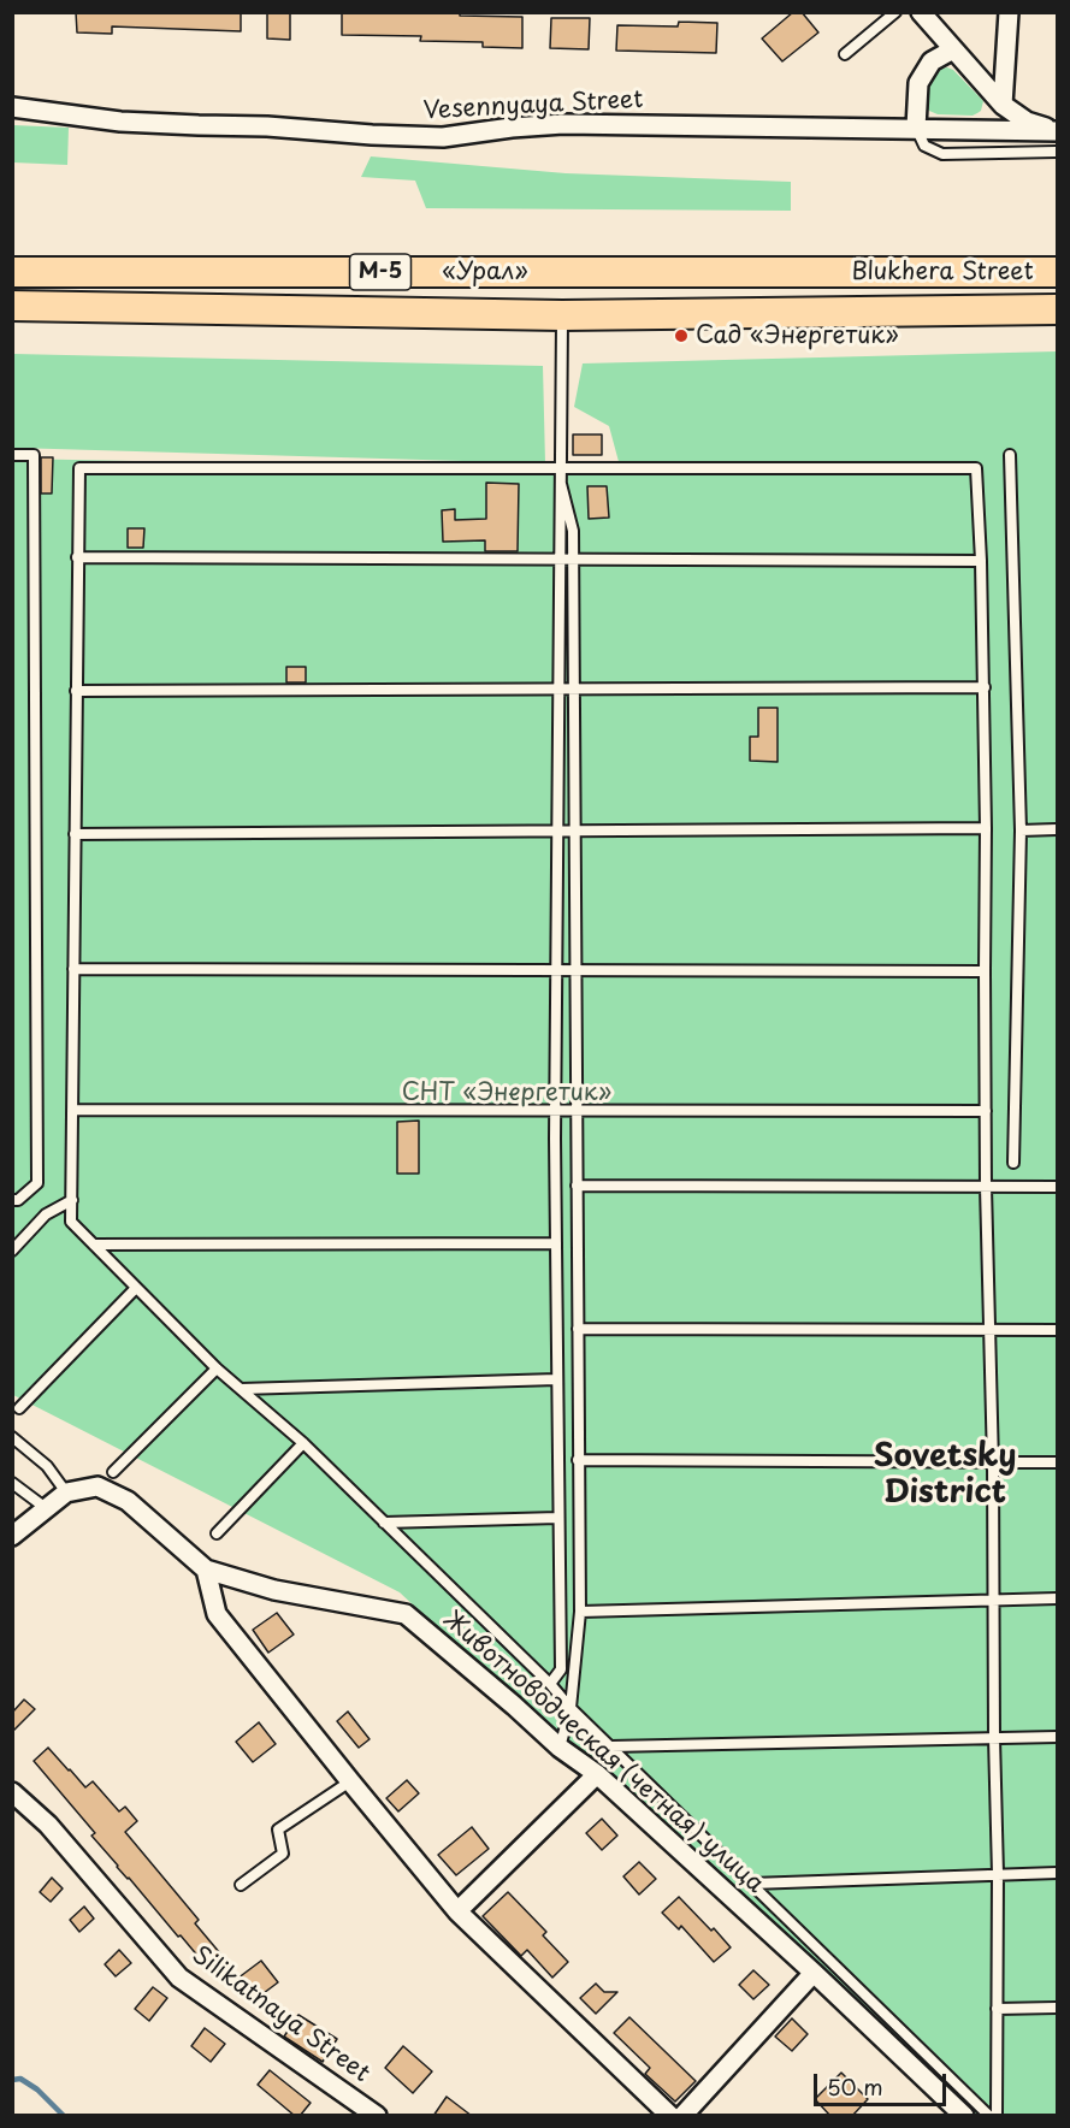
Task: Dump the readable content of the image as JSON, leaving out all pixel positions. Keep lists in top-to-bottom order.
{
  "streets": {
    "main road": ["М-5", "«Урал»", "Blukhera Street"],
    "street": ["Vesennyaya Street", "Животноводческая (четная) улица", "Silikatnaya Street"]
  },
  "crossings": [
    ["«Урал»", "Blukhera Street"]
  ],
  "districts": ["Sovetsky District"],
  "parks": ["СНТ «Энергетик»"],
  "places": ["Сад «Энергетик»"],
  "scale_bar": "50 m"
}
